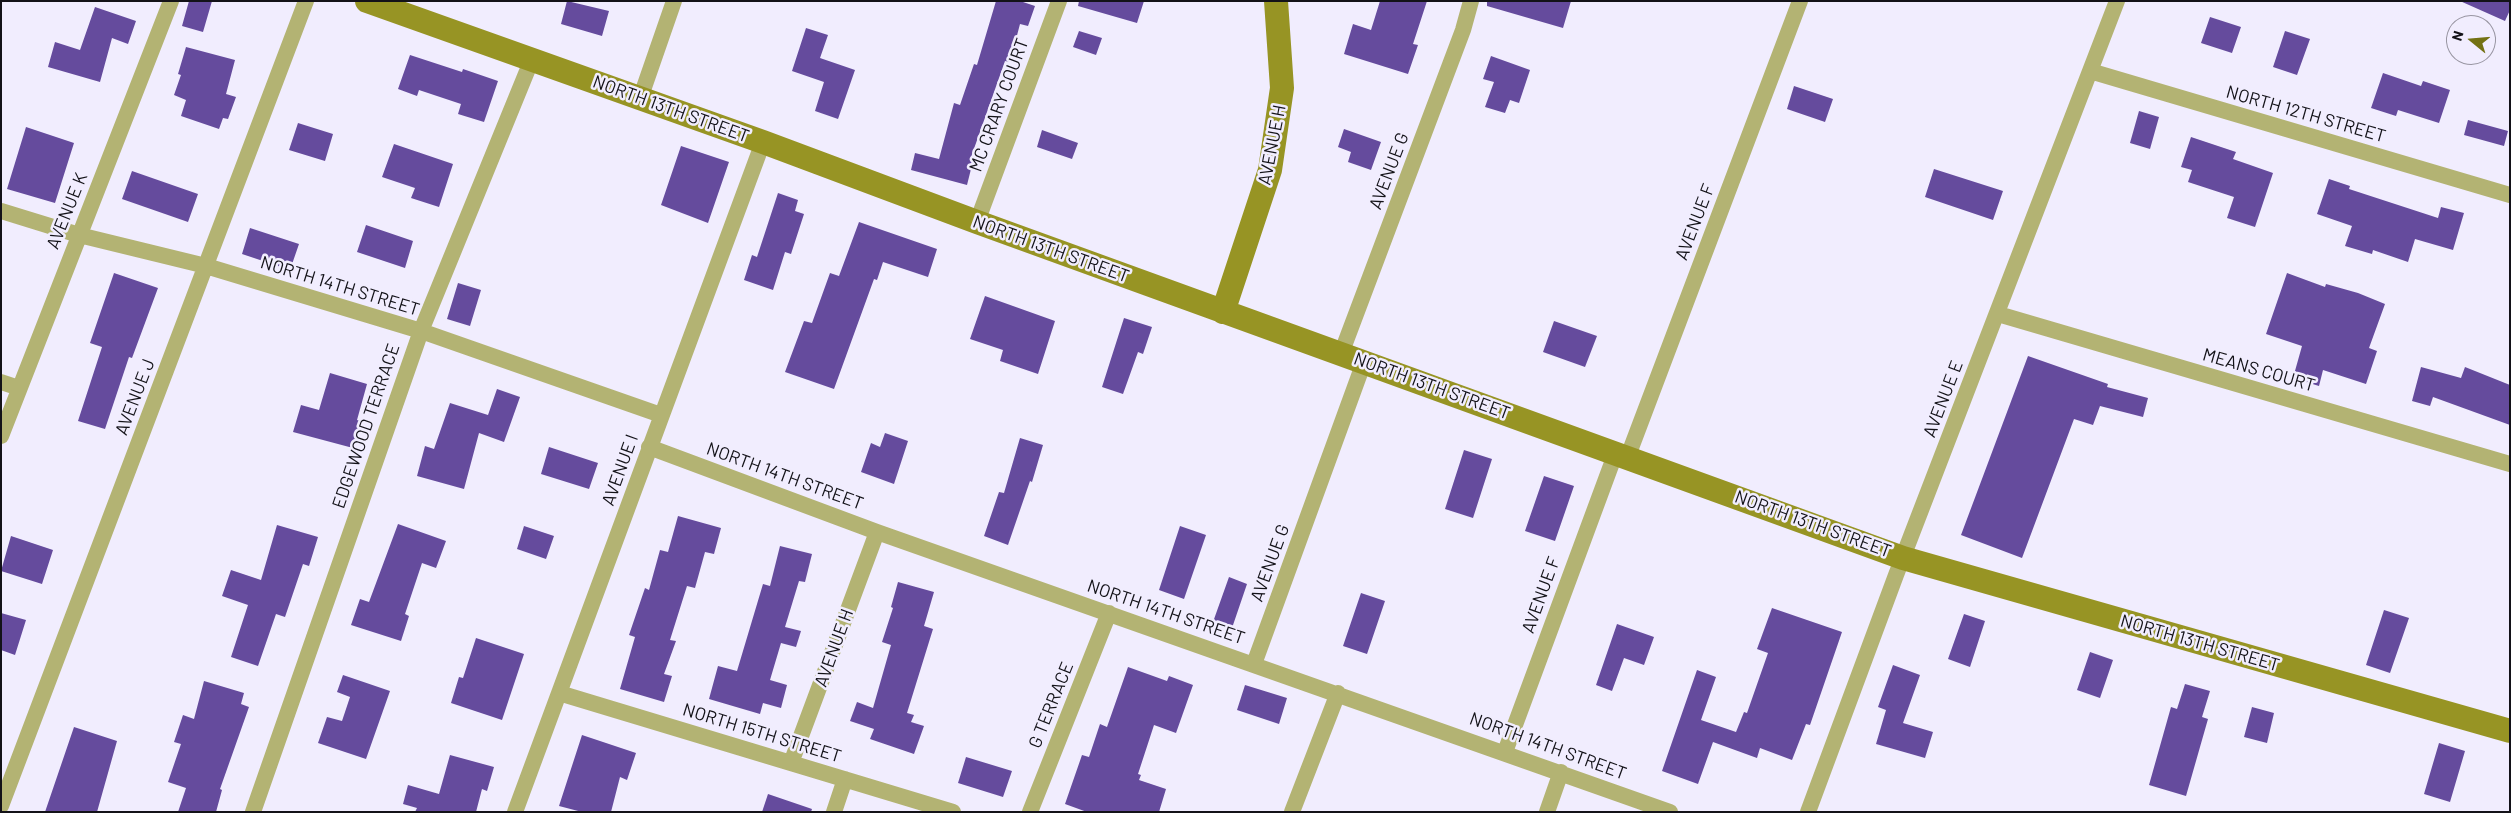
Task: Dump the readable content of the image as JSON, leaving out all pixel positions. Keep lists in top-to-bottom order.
{
  "streets": {
    "street": [
      "MC CRARY COURT",
      "NORTH 13TH STREET",
      "NORTH 12TH STREET",
      "AVENUE H",
      "AVENUE G",
      "AVENUE K",
      "AVENUE F",
      "NORTH 14TH STREET",
      "MEANS COURT",
      "AVENUE J",
      "AVENUE E",
      "EDGEWOOD TERRACE",
      "AVENUE I",
      "G TERRACE",
      "NORTH 15TH STREET"
    ]
  },
  "crossings": [
    ["MC CRARY COURT", "NORTH 13TH STREET"],
    ["NORTH 13TH STREET", "AVENUE H"],
    ["NORTH 13TH STREET", "AVENUE G"],
    ["NORTH 13TH STREET", "AVENUE F"],
    ["NORTH 13TH STREET", "AVENUE E"],
    ["NORTH 13TH STREET", "EDGEWOOD TERRACE"],
    ["NORTH 13TH STREET", "AVENUE I"],
    ["NORTH 12TH STREET", "AVENUE E"],
    ["AVENUE H", "NORTH 14TH STREET"],
    ["AVENUE H", "NORTH 15TH STREET"],
    ["AVENUE G", "NORTH 14TH STREET"],
    ["AVENUE K", "NORTH 14TH STREET"],
    ["AVENUE F", "NORTH 14TH STREET"],
    ["NORTH 14TH STREET", "AVENUE J"],
    ["NORTH 14TH STREET", "EDGEWOOD TERRACE"],
    ["NORTH 14TH STREET", "AVENUE I"],
    ["NORTH 14TH STREET", "G TERRACE"],
    ["MEANS COURT", "AVENUE E"],
    ["AVENUE I", "NORTH 15TH STREET"]
  ],
  "north": "left"
}
